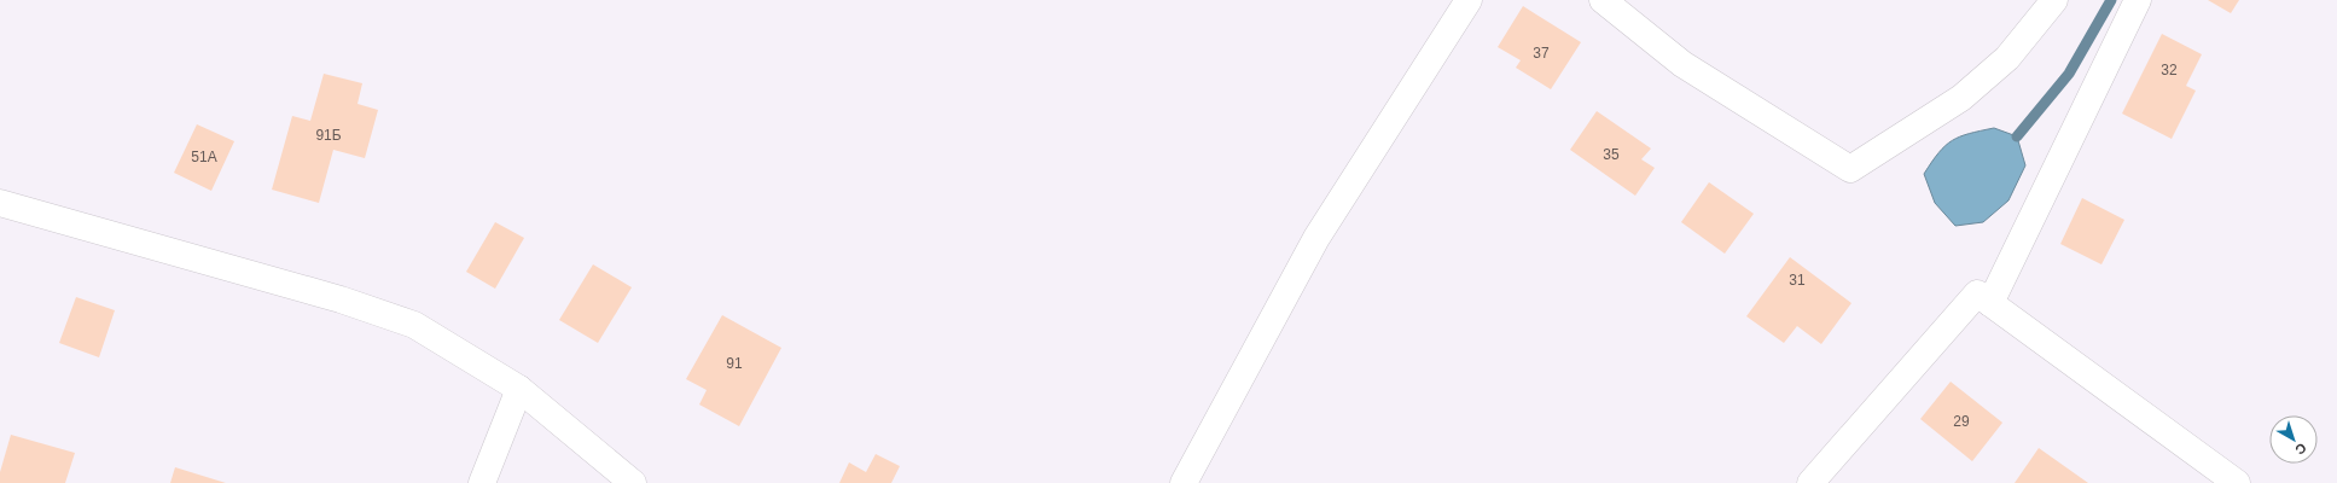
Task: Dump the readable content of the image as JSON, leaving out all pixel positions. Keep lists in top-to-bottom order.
{
  "house_numbers": [
    "37",
    "32",
    "91Б",
    "35",
    "51А",
    "31",
    "91",
    "29"
  ],
  "north": "bottom right"
}
